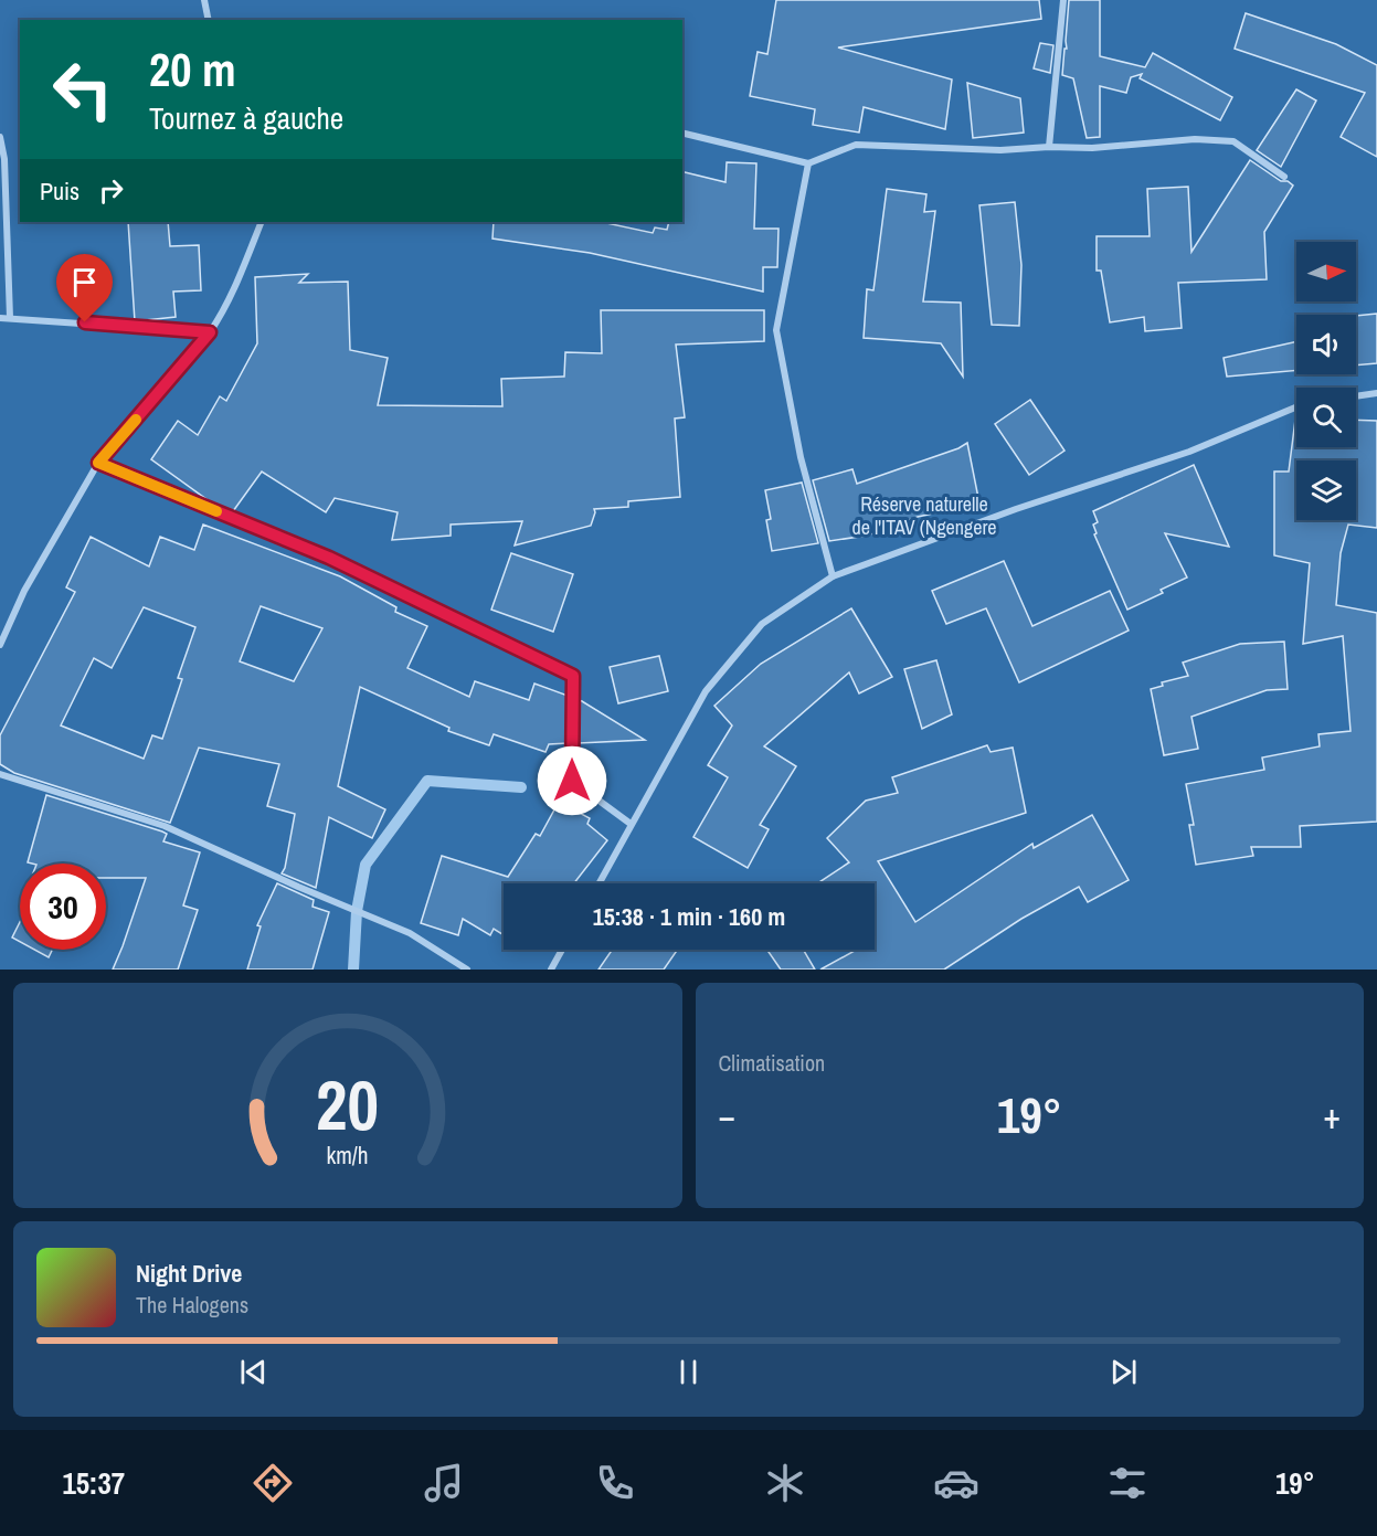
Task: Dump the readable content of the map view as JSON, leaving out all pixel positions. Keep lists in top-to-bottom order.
{
  "parks": ["Réserve naturelle de l'ITAV (Ngengere"],
  "north": "right",
  "page": {
    "turn": ["20 m", "Tournez à gauche"],
    "then": "Puis",
    "limit": "30",
    "trip": "15:38 · 1 min · 160 m",
    "tile": "Climatisation",
    "heat": ["−", "19°", "+"],
    "song": ["Night Drive", "The Halogens"],
    "tabs": ["15:37", "19°"],
    "gauge": ["20", "km/h"]
  }
}
